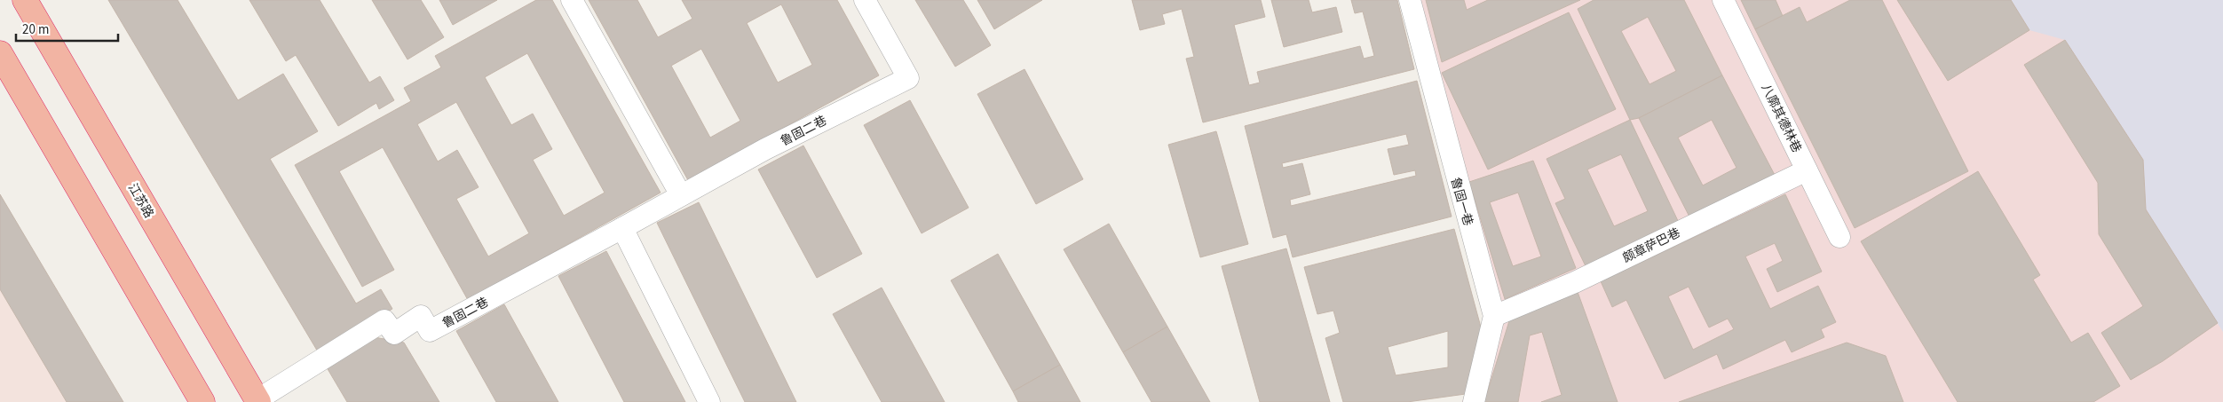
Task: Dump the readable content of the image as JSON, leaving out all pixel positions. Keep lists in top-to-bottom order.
{
  "streets": {
    "highway": ["江苏路"],
    "street": [
      "八廓其德林巷",
      "鲁固二巷",
      "鲁固一巷",
      "颇章萨巴巷"
    ]
  },
  "crossings": [
    ["八廓其德林巷", "颇章萨巴巷"],
    ["鲁固二巷", "江苏路"],
    ["鲁固一巷", "颇章萨巴巷"]
  ],
  "scale_bar": "20 m"
}
